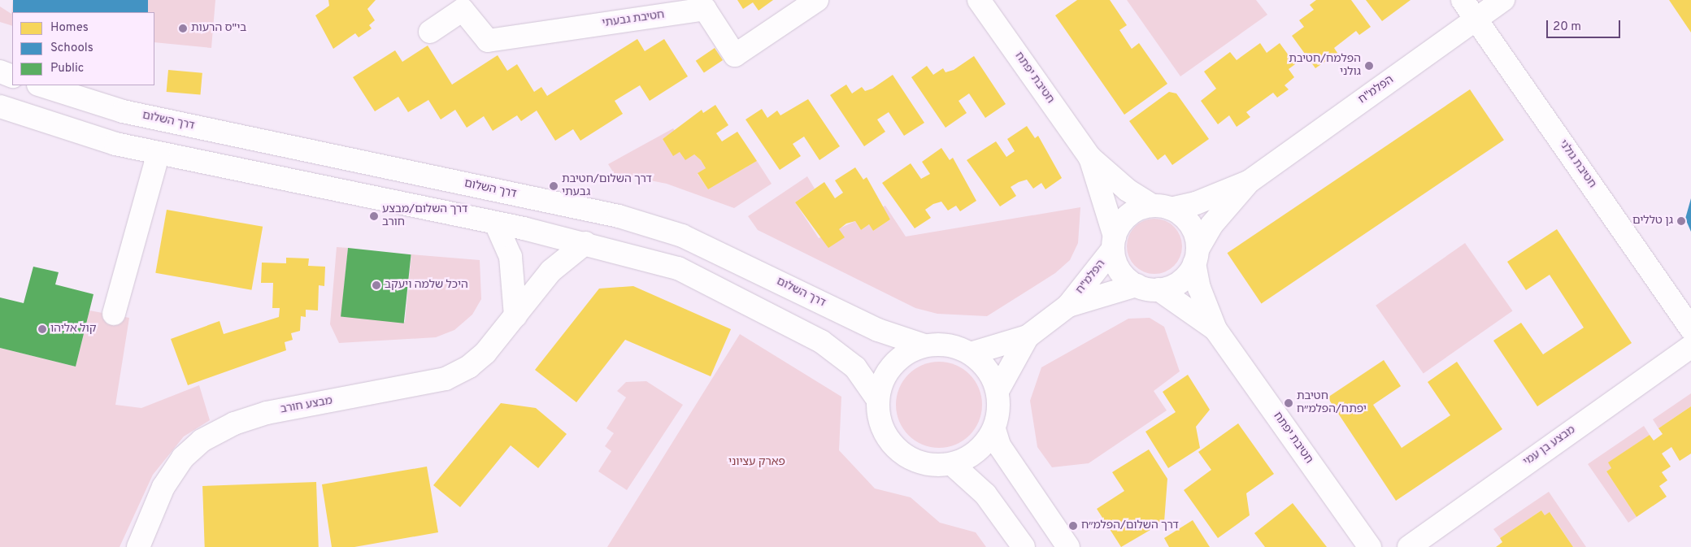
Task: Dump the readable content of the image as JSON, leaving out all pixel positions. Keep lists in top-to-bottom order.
{
  "streets": {
    "street": [
      "חטיבת גבעתי",
      "חטיבת יפתח",
      "הפלמ\"ח",
      "דרך השלום",
      "חטיבת גולני",
      "מבצע חורב",
      "מבצע בן עמי"
    ]
  },
  "crossings": [
    ["חטיבת יפתח", "הפלמ\"ח"],
    ["הפלמ\"ח", "דרך השלום"],
    ["הפלמ\"ח", "חטיבת גולני"]
  ],
  "parks": ["פארק עציוני"],
  "places": [
    "בי\"ס הרעות",
    "הפלמח/חטיבת גולני",
    "דרך השלום/חטיבת גבעתי",
    "דרך השלום/מבצע חורב",
    "גן טללים",
    "היכל שלמה ויעקב",
    "קול אליהו",
    "חטיבת יפתח/הפלמ״ח",
    "דרך השלום/הפלמ״ח"
  ],
  "legend": ["Homes", "Schools", "Public"],
  "scale_bar": "20 m"
}
